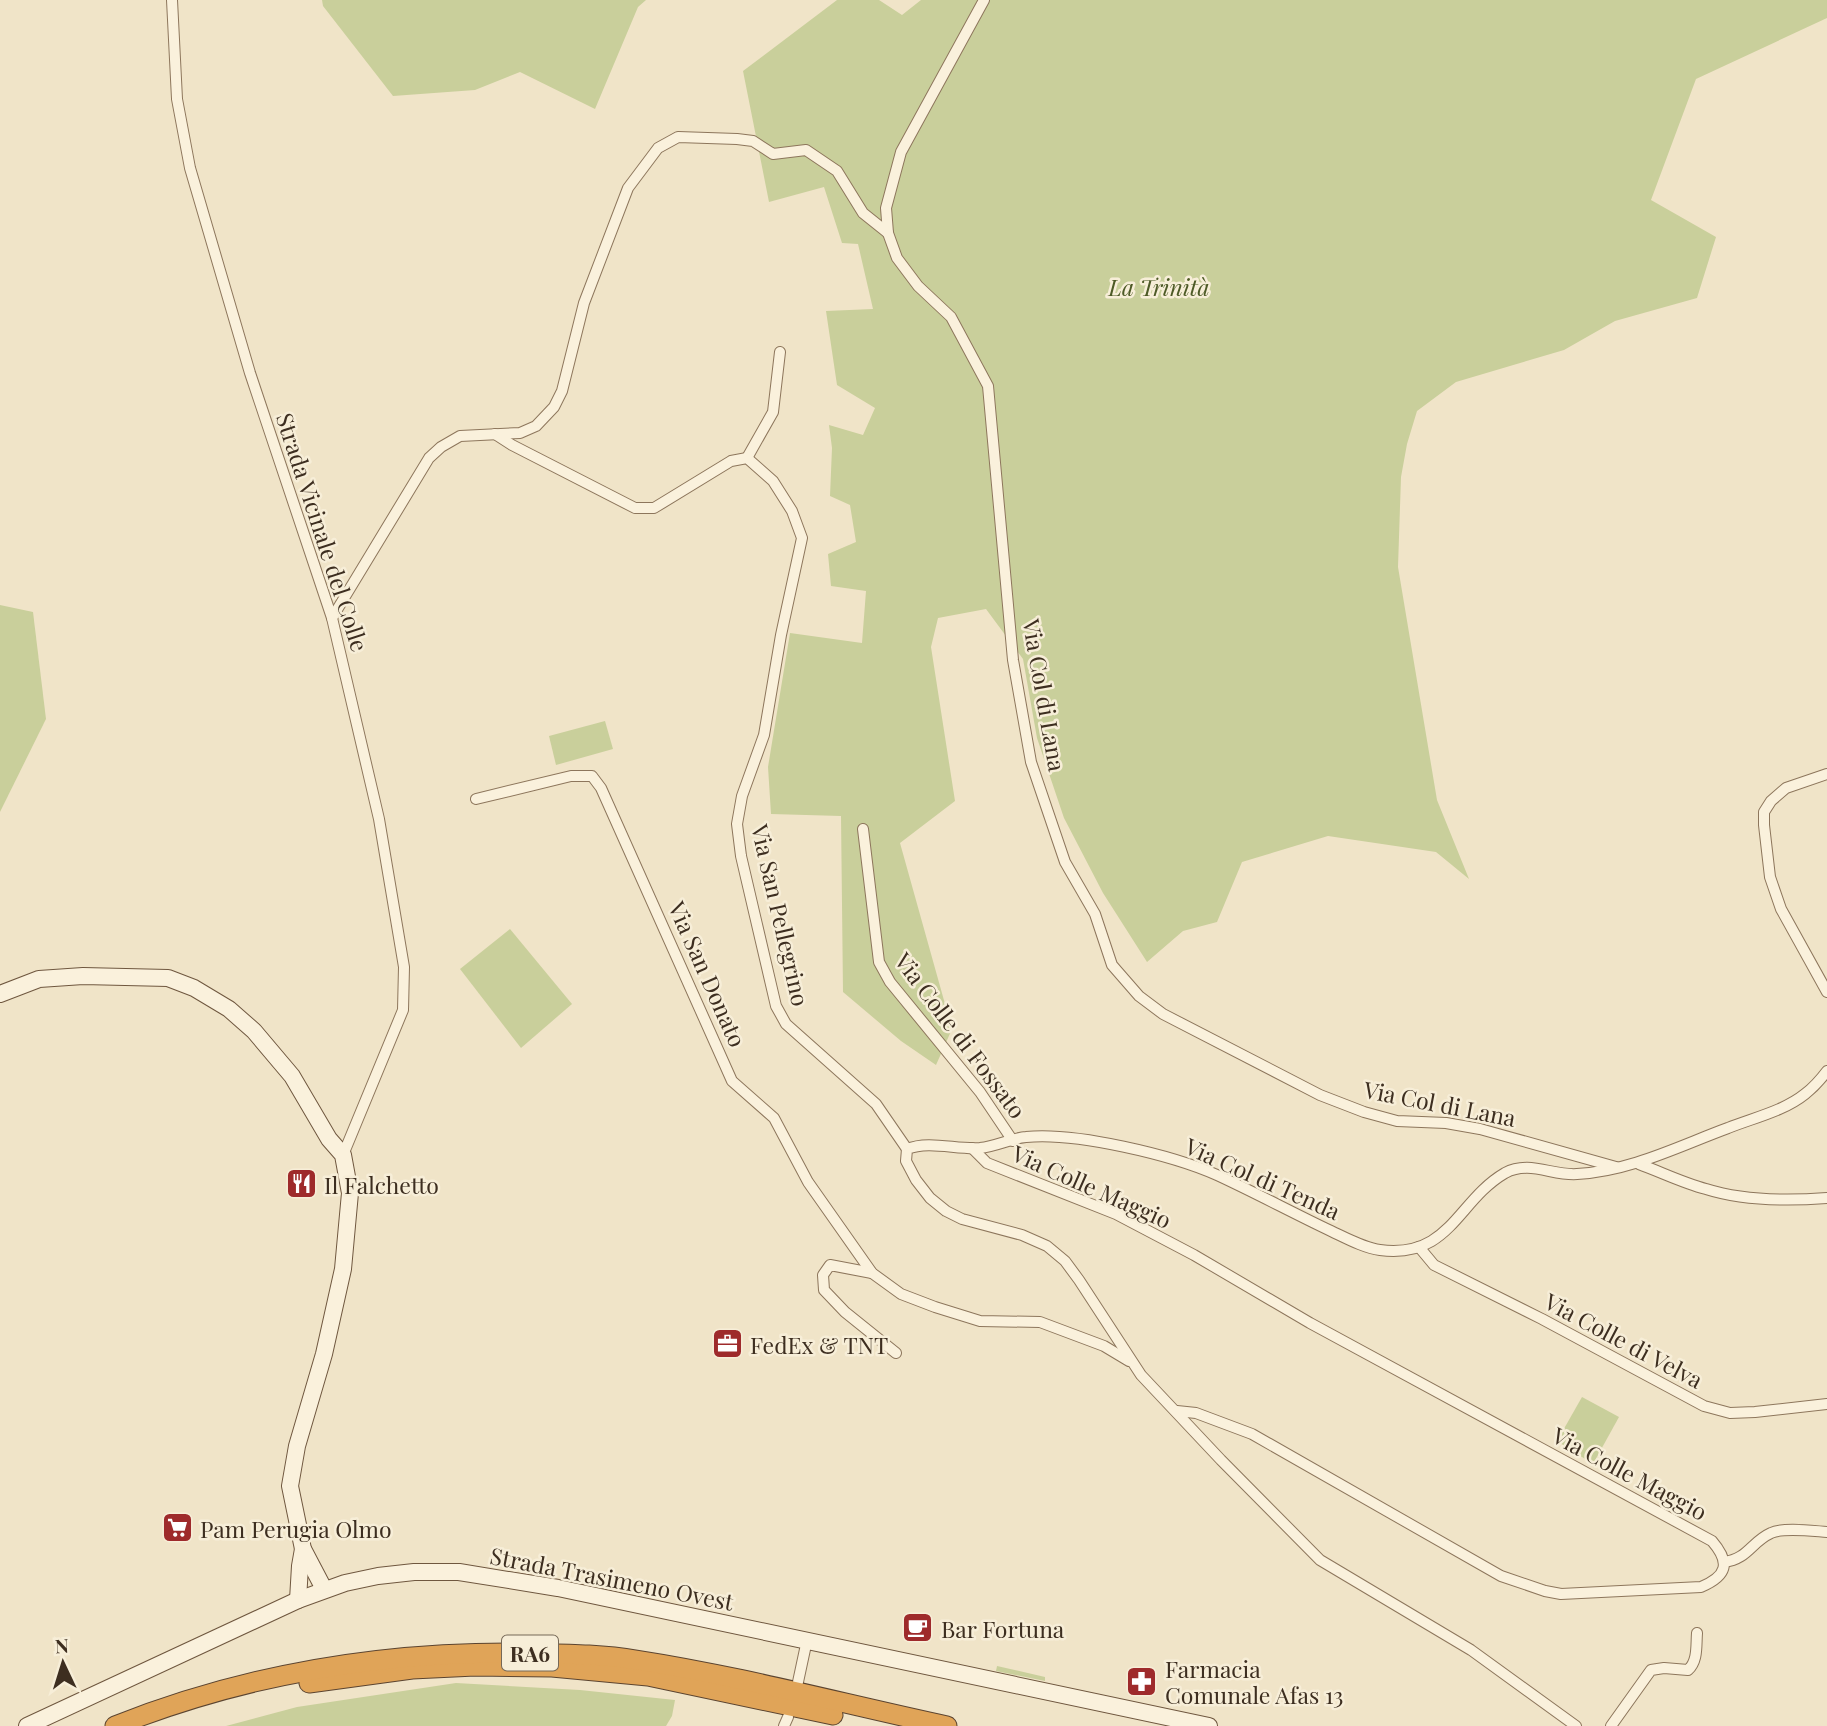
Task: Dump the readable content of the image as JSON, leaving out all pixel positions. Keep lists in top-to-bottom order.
{
  "streets": {
    "highway": ["RA6"],
    "main road": ["Strada Trasimeno Ovest"],
    "street": [
      "Strada Vicinale del Colle",
      "Via Col di Lana",
      "Via San Pellegrino",
      "Via San Donato",
      "Via Colle di Fossato",
      "Via Col di Tenda",
      "Via Colle Maggio",
      "Via Colle di Velva"
    ]
  },
  "crossings": [
    ["Via Col di Lana", "Via Col di Tenda"],
    ["Via San Pellegrino", "Via Col di Tenda"],
    ["Via Colle di Fossato", "Via Col di Tenda"],
    ["Via Col di Tenda", "Via Colle Maggio"],
    ["Via Col di Tenda", "Via Colle di Velva"]
  ],
  "parks": ["La Trinità"],
  "places": {
    "restaurant": ["Il Falchetto"],
    "office": ["FedEx & TNT"],
    "supermarket": ["Pam Perugia Olmo"],
    "cafe": ["Bar Fortuna"],
    "pharmacy": ["Farmacia Comunale Afas 13"]
  },
  "north": "top"
}
